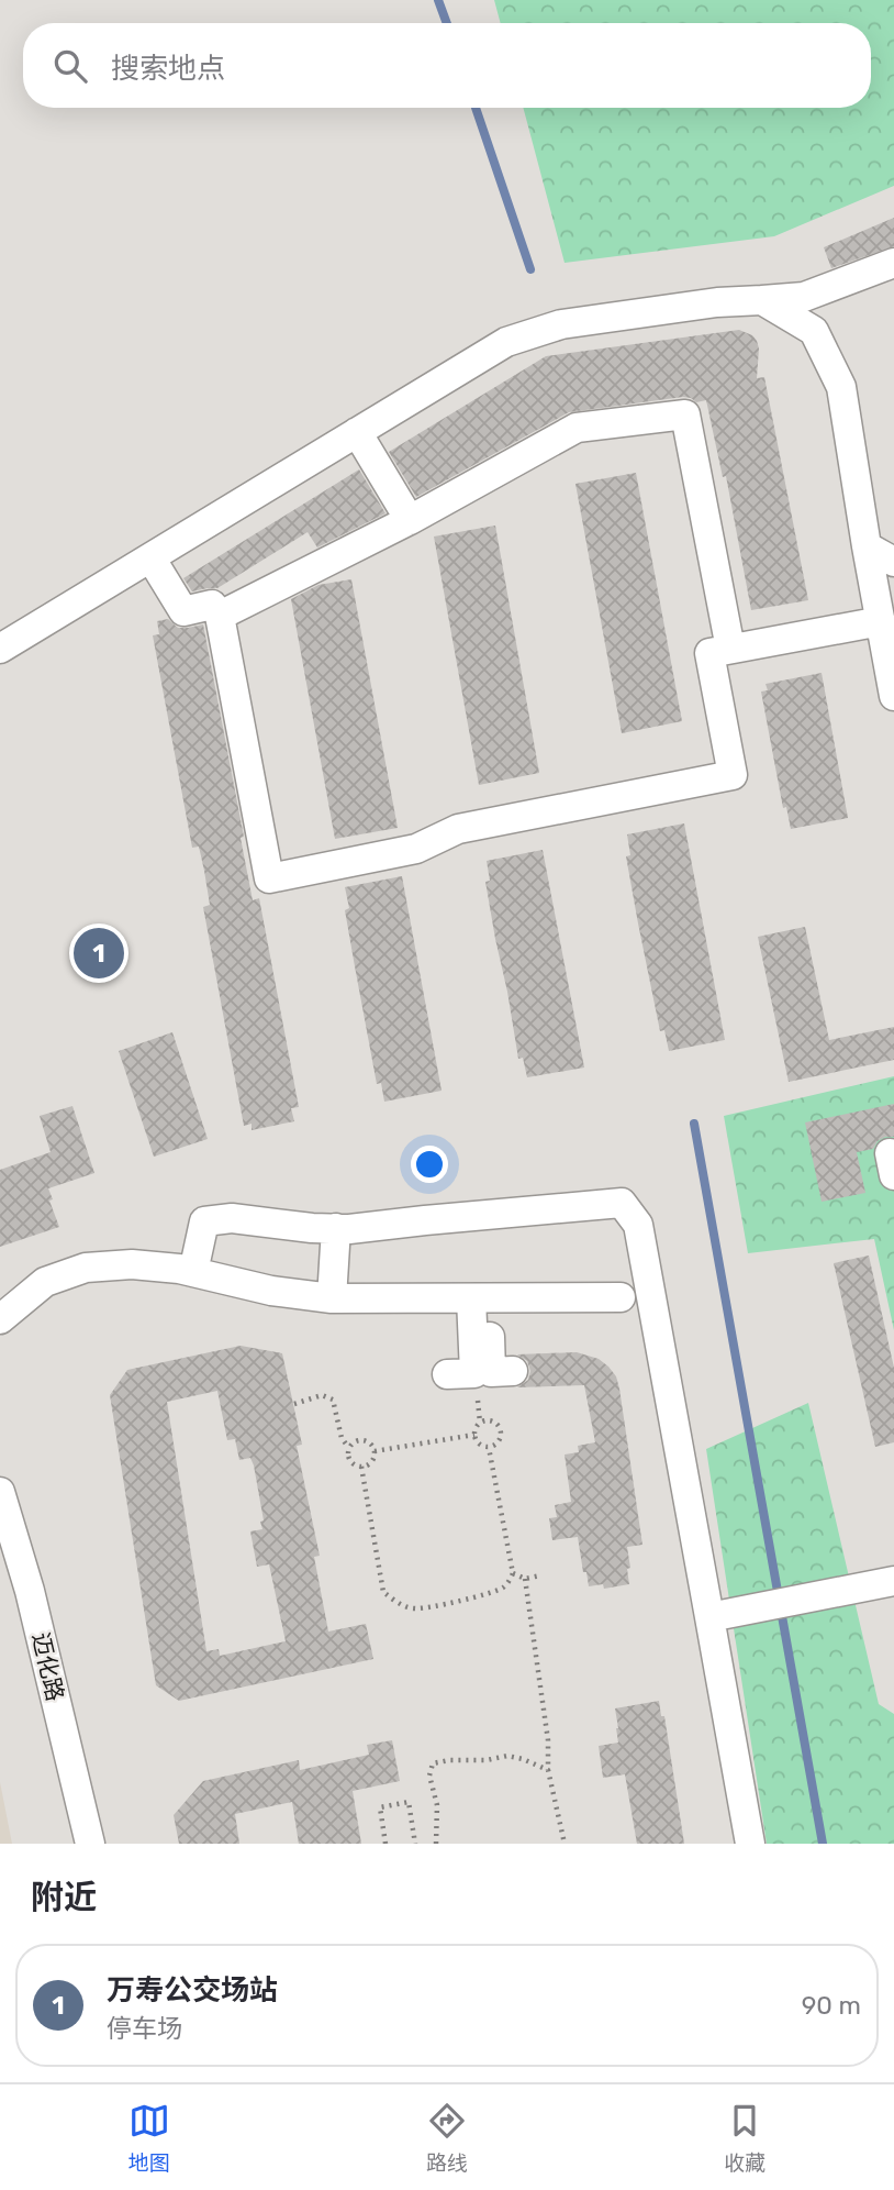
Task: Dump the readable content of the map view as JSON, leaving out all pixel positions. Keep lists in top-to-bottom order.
{
  "streets": {
    "street": ["迈化路"]
  },
  "page": {
    "search": "搜索地点",
    "pins": "1",
    "heading": "附近",
    "list": [
      {
        "mark": "1",
        "name": "万寿公交场站",
        "note": "停车场",
        "value": "90 m"
      }
    ],
    "nav": ["地图", "路线", "收藏"]
  }
}
